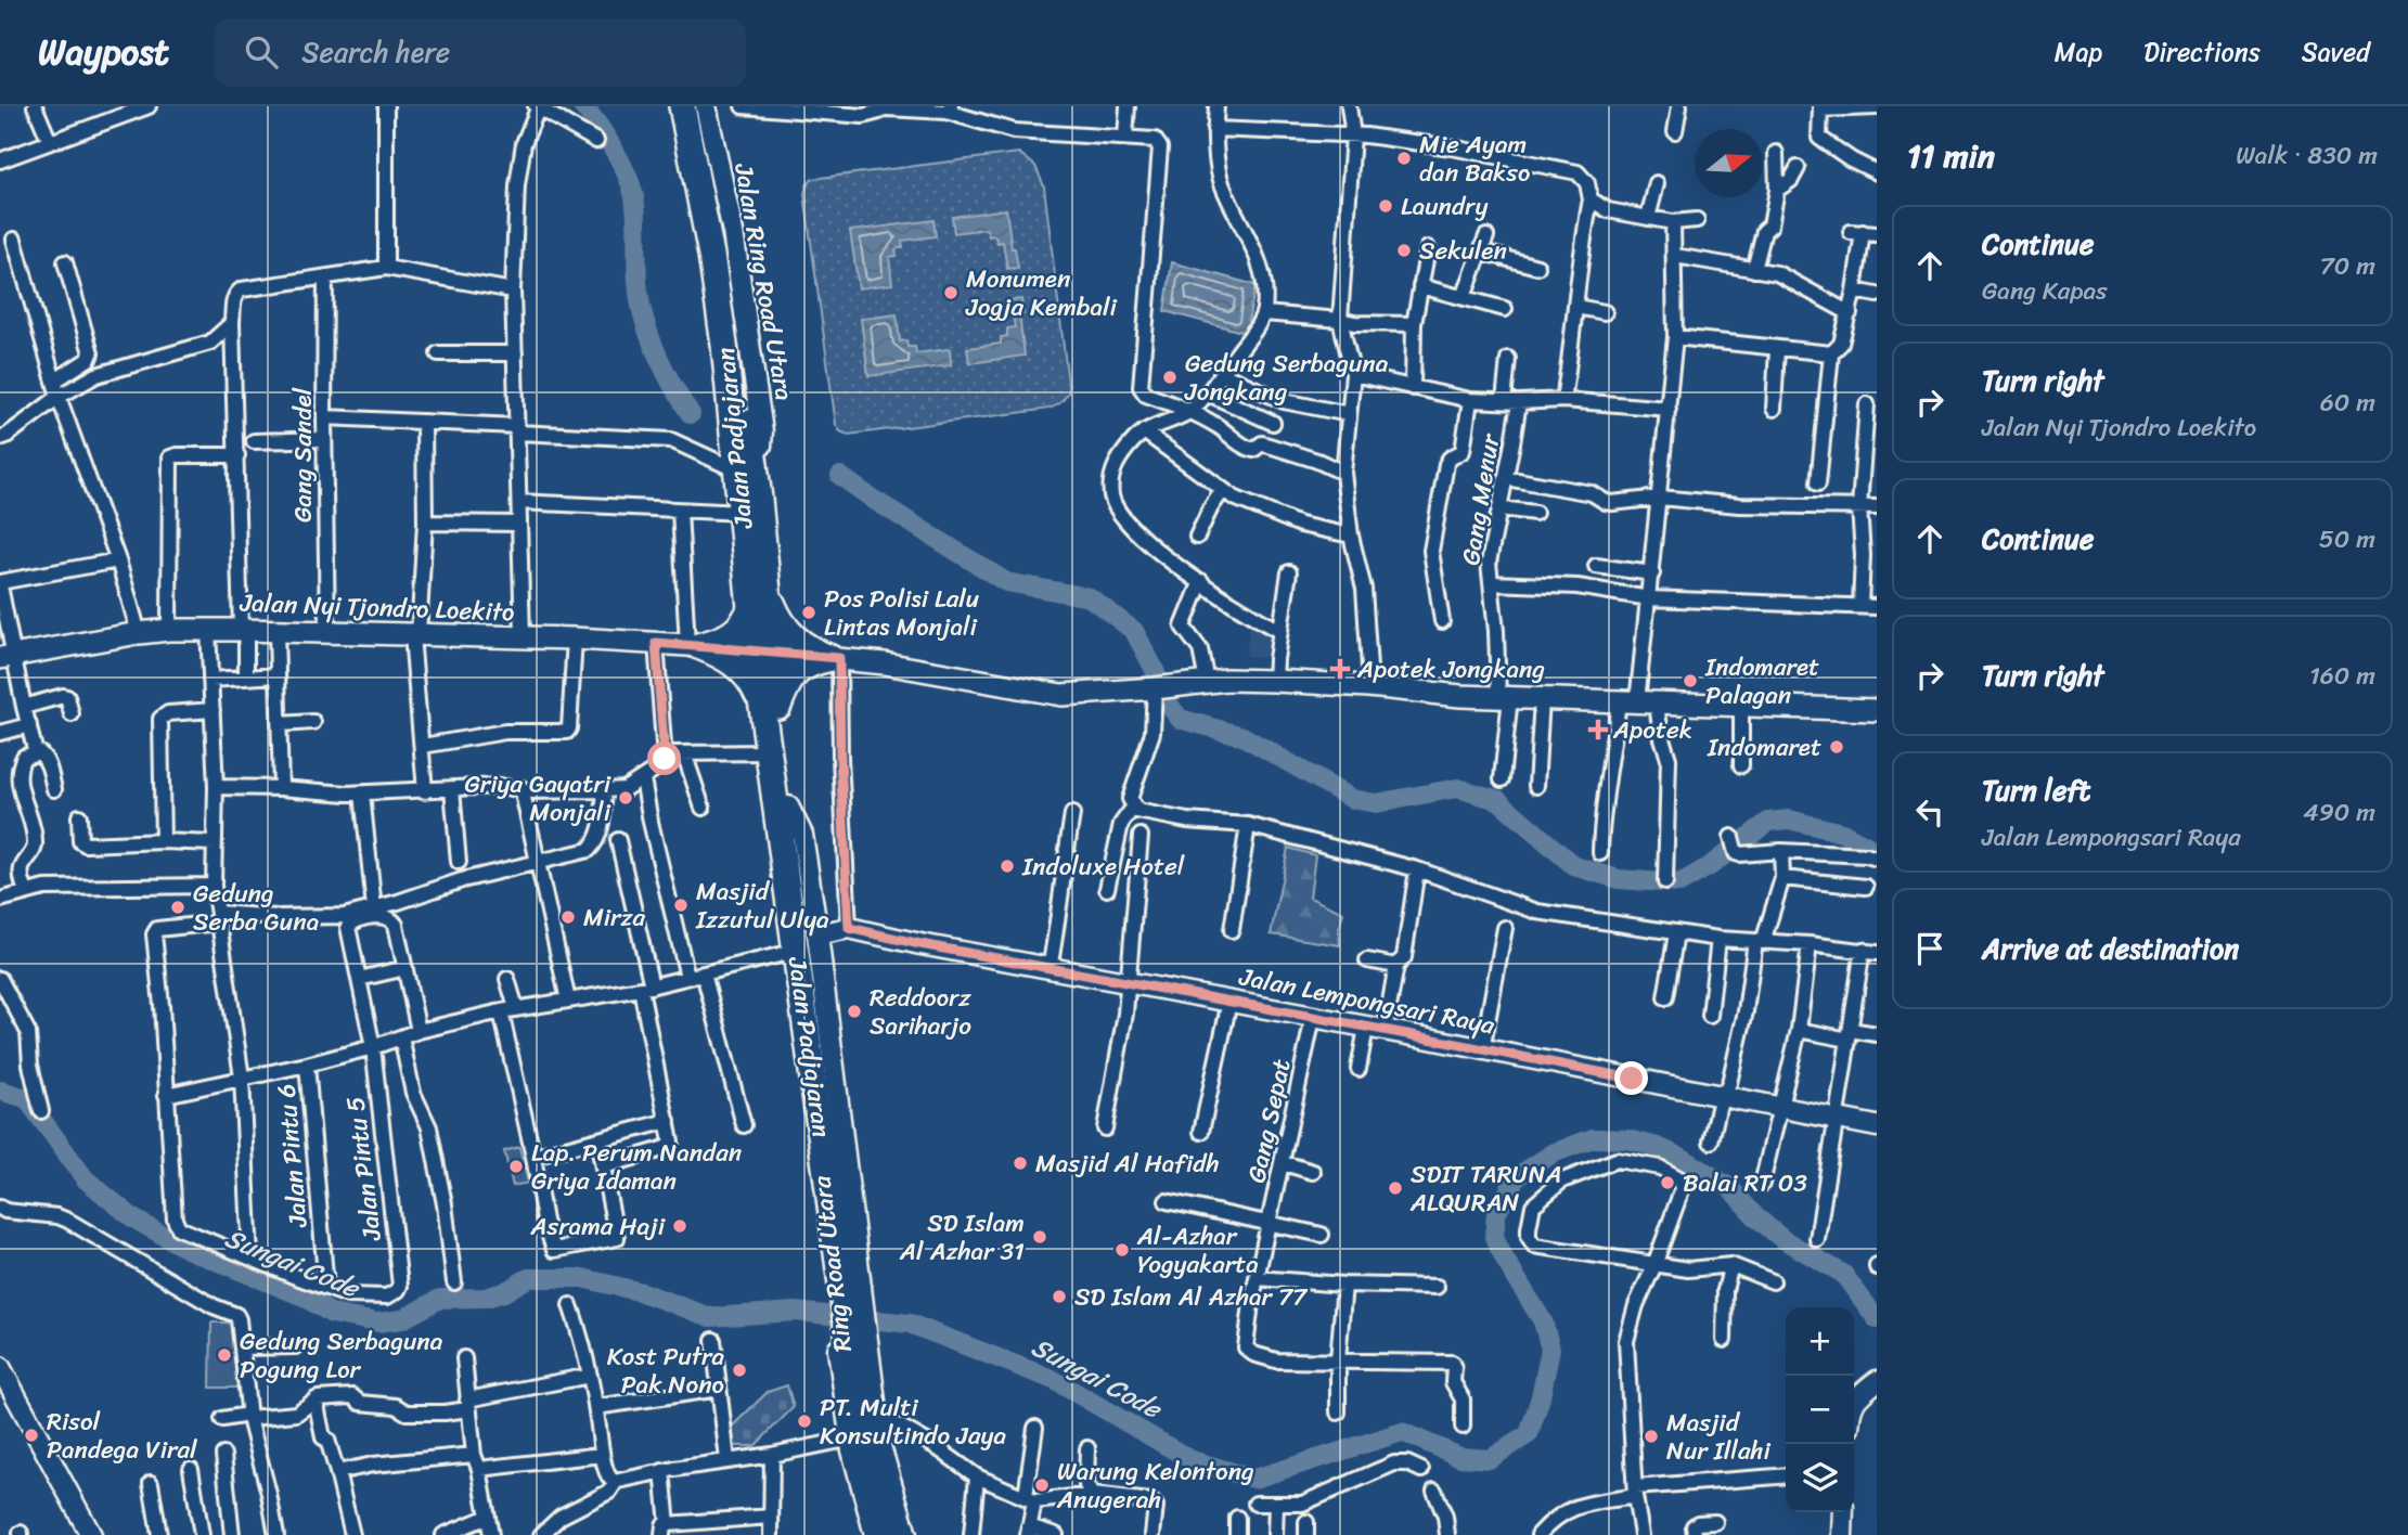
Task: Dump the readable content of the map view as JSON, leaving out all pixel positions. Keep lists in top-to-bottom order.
{
  "streets": {
    "highway": ["Jalan Padjajaran"],
    "main road": ["Jalan Nyi Tjondro Loekito"],
    "street": [
      "Jalan Ring Road Utara",
      "Gang Sandel",
      "Gang Menur",
      "Jalan Lempongsari Raya",
      "Gang Sepat",
      "Jalan Pintu 6",
      "Jalan Pintu 5",
      "Ring Road Utara"
    ]
  },
  "crossings": [
    ["Jalan Ring Road Utara", "Jalan Padjajaran"],
    ["Jalan Padjajaran", "Jalan Nyi Tjondro Loekito"],
    ["Jalan Padjajaran", "Ring Road Utara"],
    ["Gang Sandel", "Jalan Nyi Tjondro Loekito"],
    ["Gang Menur", "Jalan Nyi Tjondro Loekito"],
    ["Jalan Lempongsari Raya", "Gang Sepat"],
    ["Jalan Pintu 6", "Jalan Pintu 5"]
  ],
  "water": ["Sungai Code"],
  "places": {
    "other": [
      "Mie Ayam dan Bakso",
      "Laundry",
      "Sekulen",
      "Monumen Jogja Kembali",
      "Gedung Serbaguna Jongkang",
      "Pos Polisi Lalu Lintas Monjali",
      "Indomaret Palagan",
      "Indomaret",
      "Griya Gayatri Monjali",
      "Indoluxe Hotel",
      "Masjid Izzutul Ulya",
      "Gedung Serba Guna",
      "Mirza",
      "Reddoorz Sariharjo",
      "Masjid Al Hafidh",
      "Lap. Perum Nandan Griya Idaman",
      "Balai RT 03",
      "SDIT TARUNA ALQURAN",
      "Asrama Haji",
      "SD Islam Al Azhar 31",
      "Al-Azhar Yogyakarta",
      "SD Islam Al Azhar 77",
      "Gedung Serbaguna Pogung Lor",
      "Kost Putra Pak Nono",
      "PT. Multi Konsultindo Jaya",
      "Risol Pandega Viral",
      "Masjid Nur Illahi",
      "Warung Kelontong Anugerah"
    ],
    "health": ["Apotek Jongkang", "Apotek"]
  },
  "north": "right",
  "page": {
    "header": "Waypost",
    "search": "Search here",
    "nav": ["Map", "Directions", "Saved"],
    "heading": ["11 min", "Walk · 830 m"],
    "list": [
      ["Continue", "Gang Kapas", "70 m"],
      ["Turn right", "Jalan Nyi Tjondro Loekito", "60 m"],
      ["Continue", "50 m"],
      ["Turn right", "160 m"],
      ["Turn left", "Jalan Lempongsari Raya", "490 m"],
      "Arrive at destination"
    ],
    "map_buttons": ["+", "−"]
  }
}
